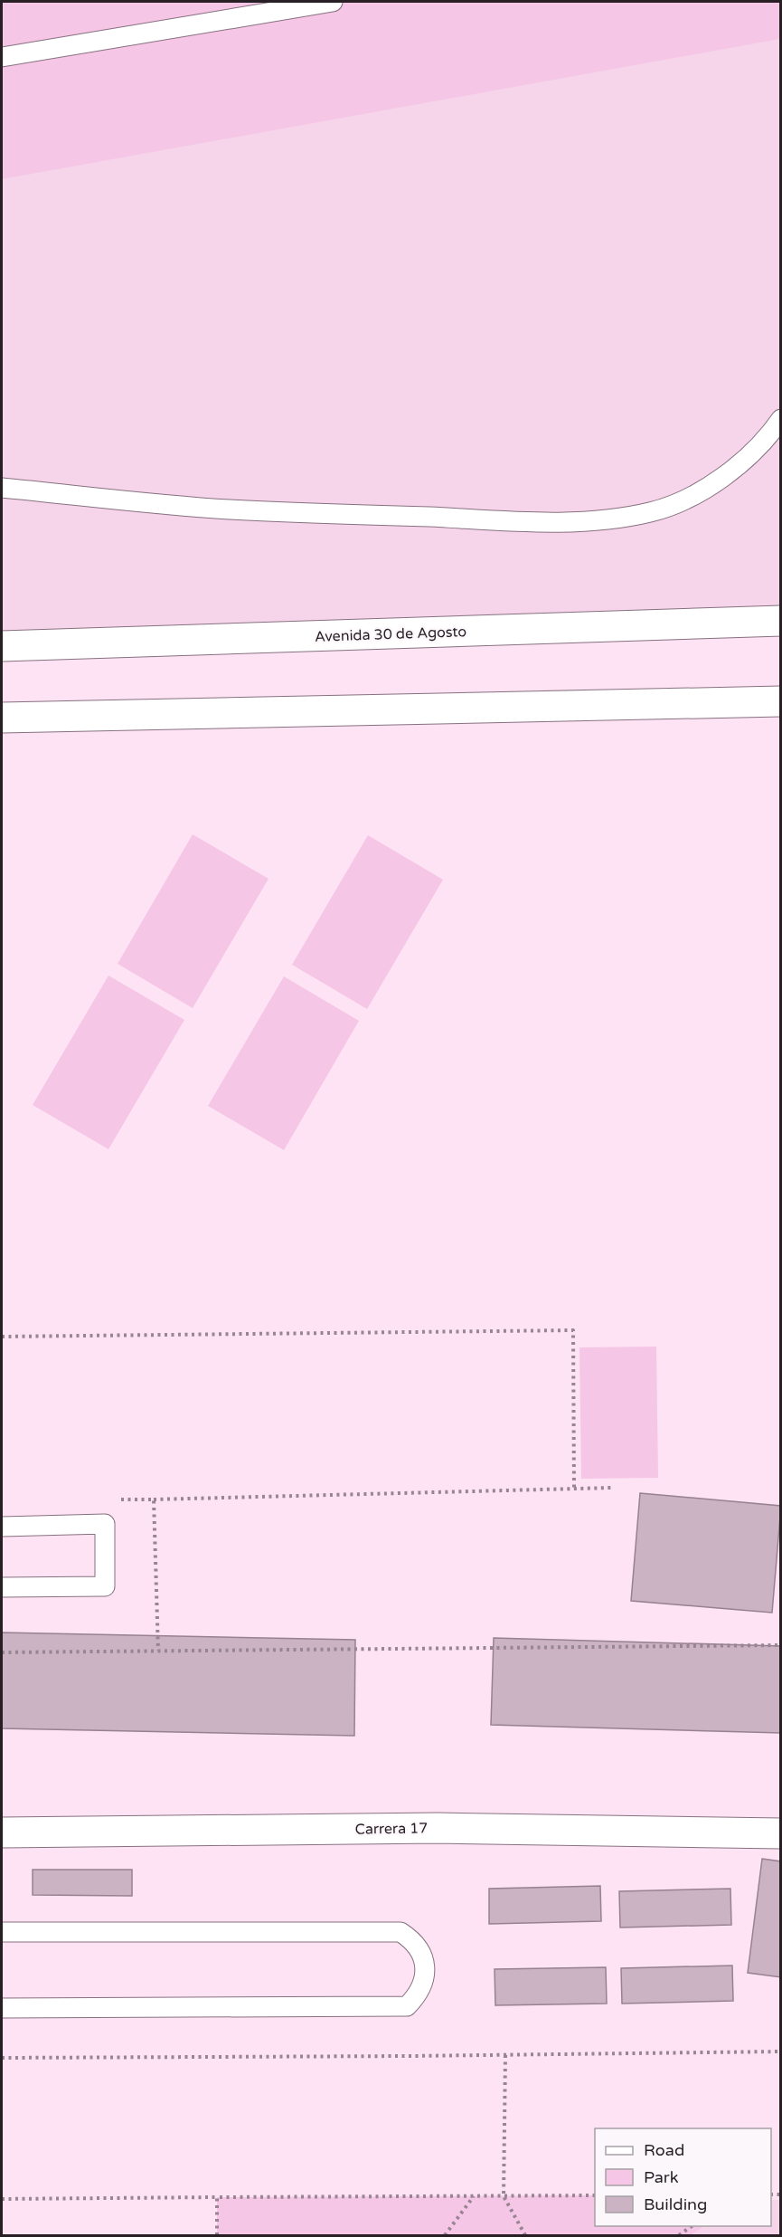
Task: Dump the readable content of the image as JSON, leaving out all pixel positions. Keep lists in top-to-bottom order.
{
  "streets": {
    "main road": ["Avenida 30 de Agosto", "Carrera 17"]
  },
  "legend": ["Road", "Park", "Building"]
}
